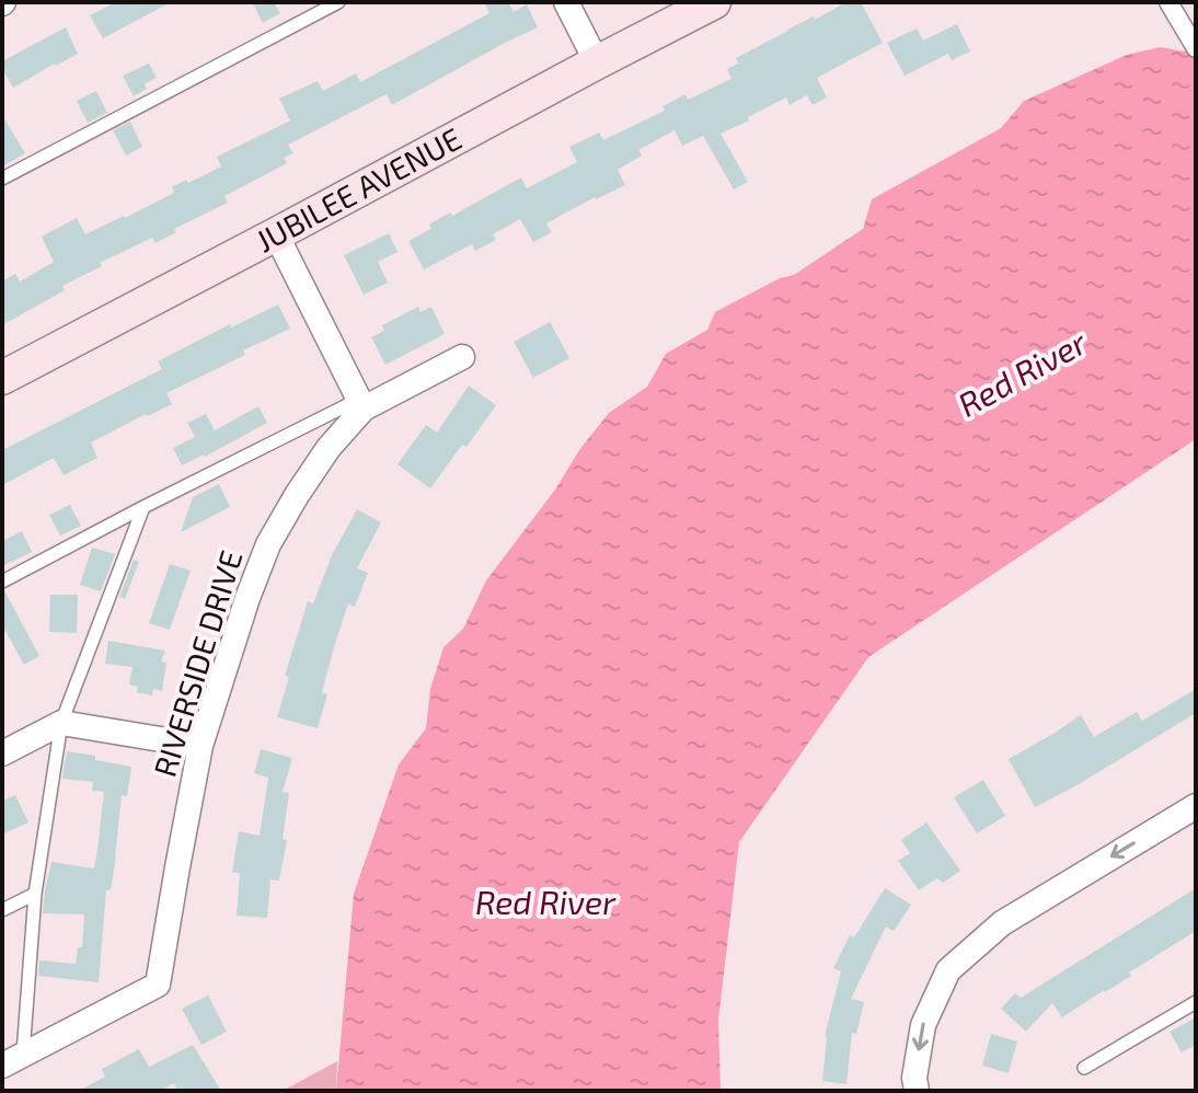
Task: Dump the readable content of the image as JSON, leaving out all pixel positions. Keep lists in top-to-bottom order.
{
  "streets": {
    "main road": ["JUBILEE AVENUE"],
    "street": ["RIVERSIDE DRIVE"]
  },
  "water": ["Red River"]
}
